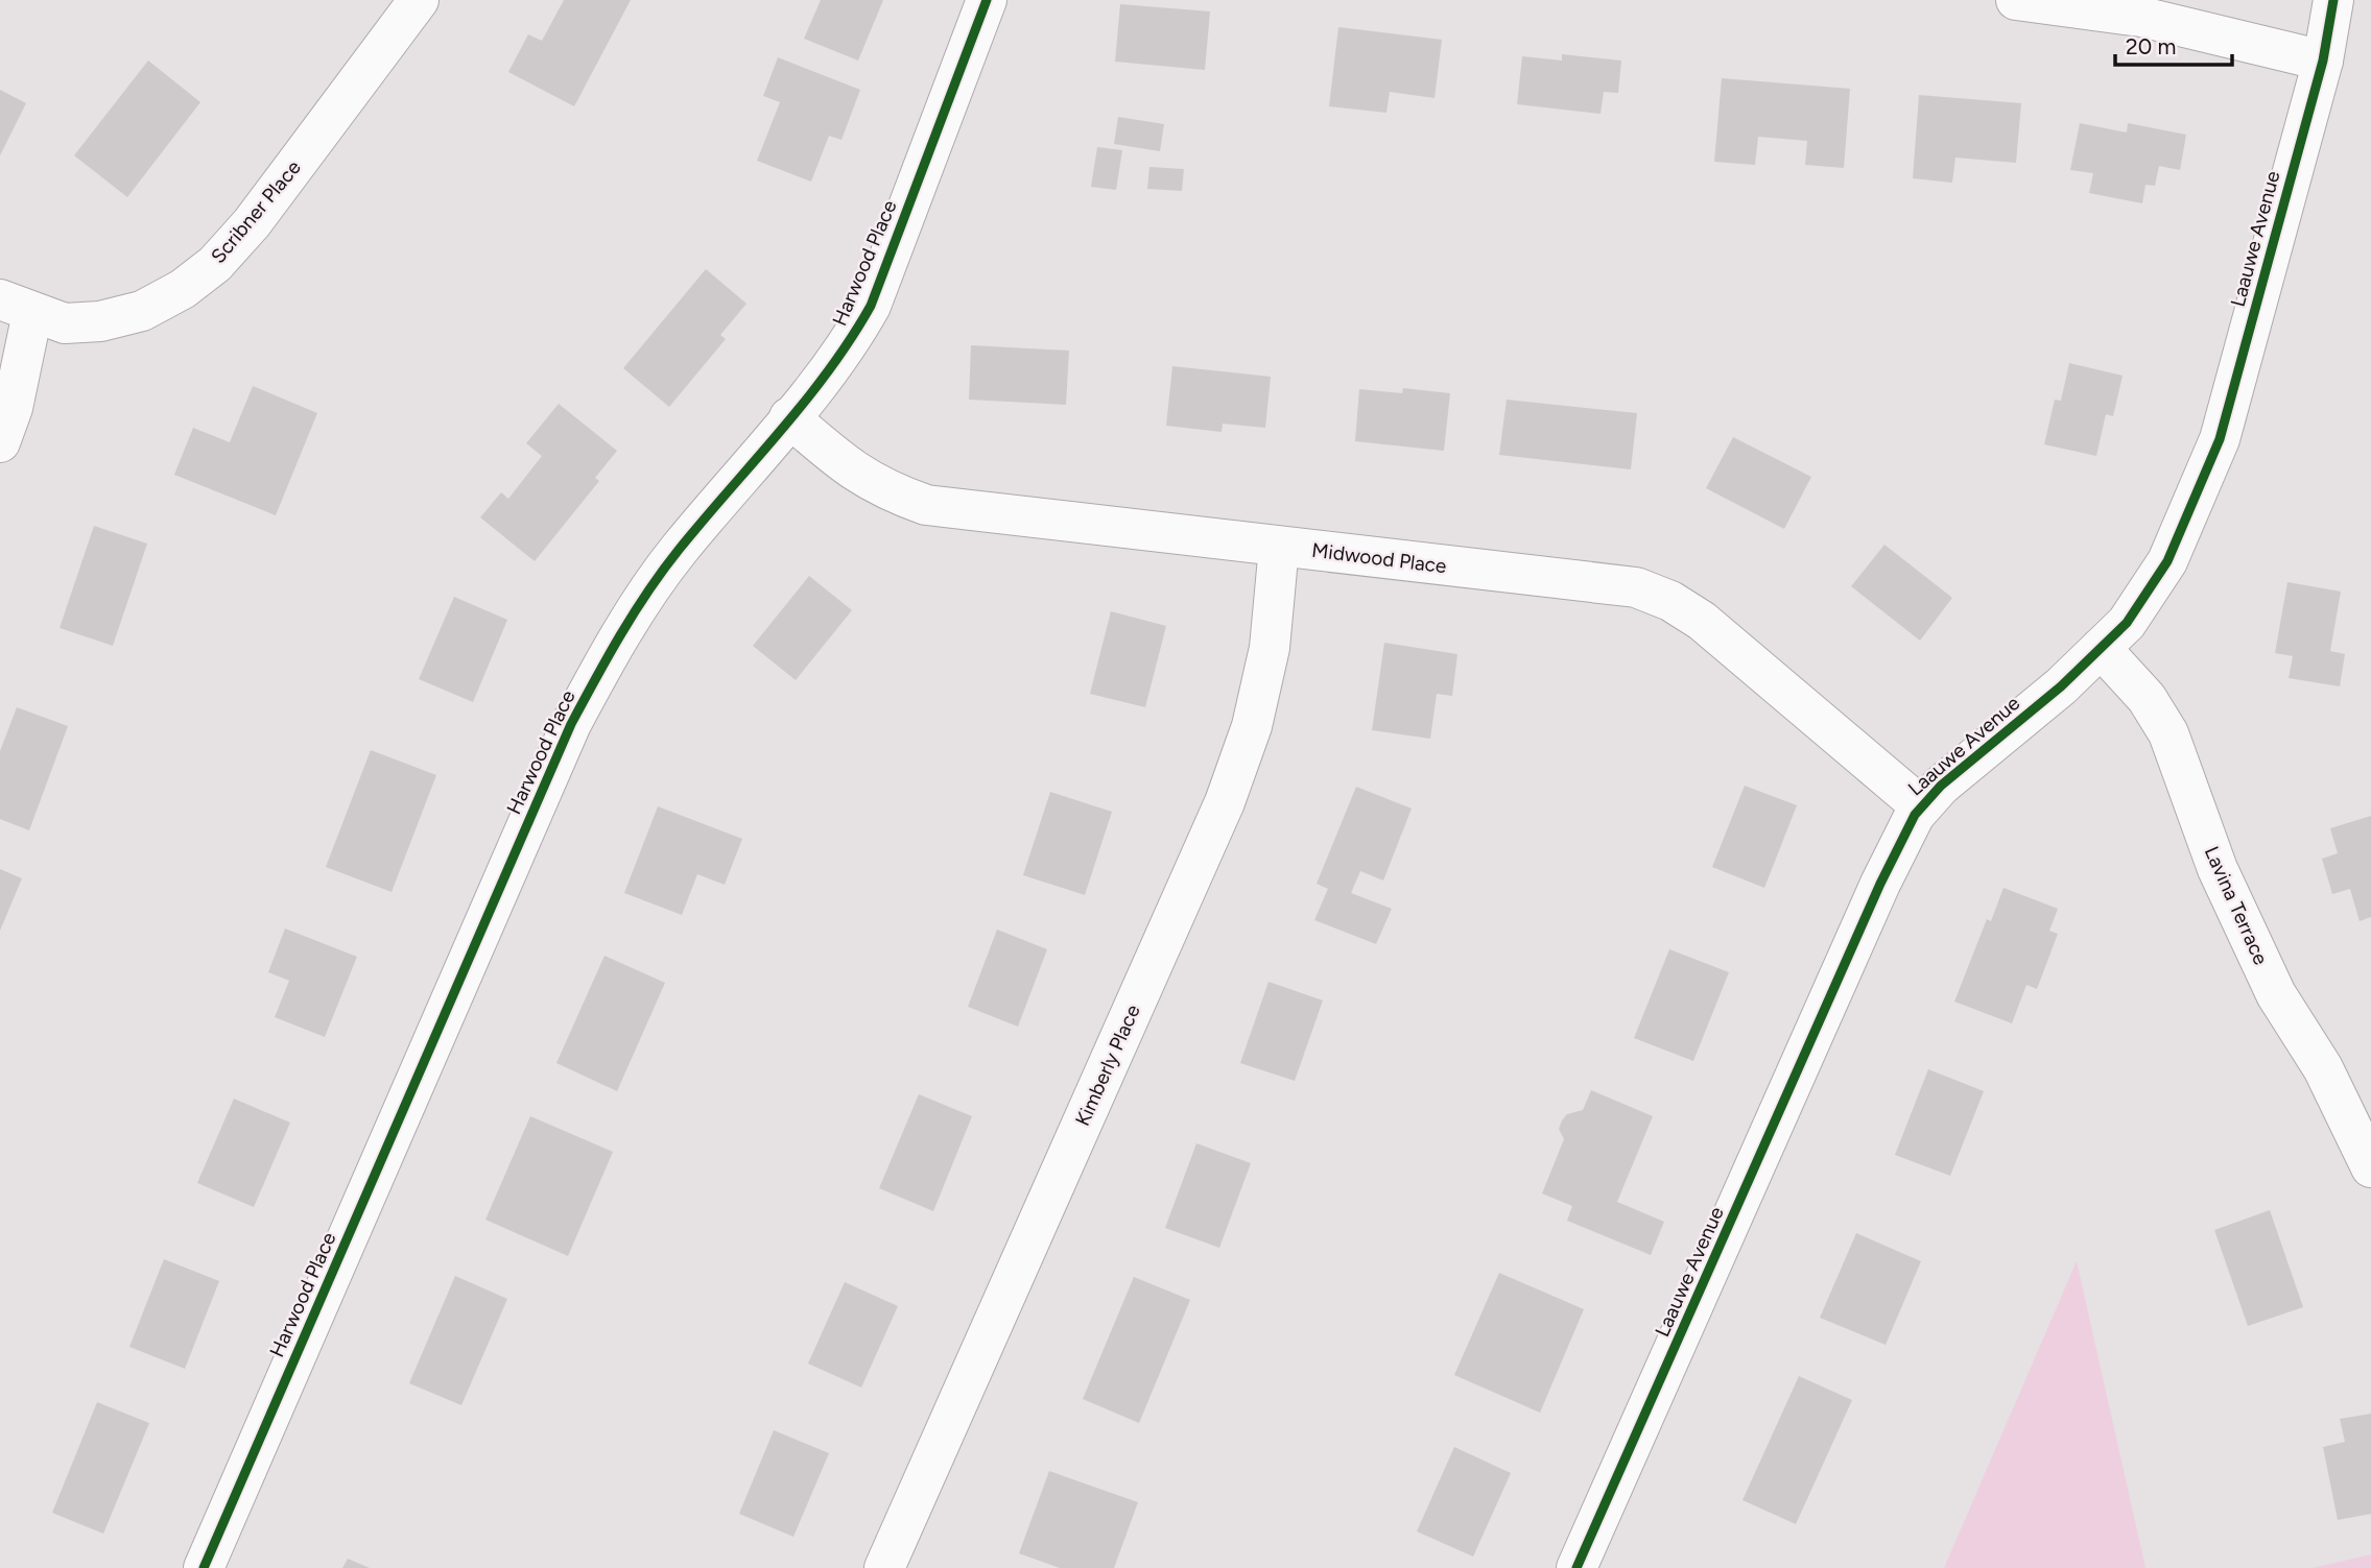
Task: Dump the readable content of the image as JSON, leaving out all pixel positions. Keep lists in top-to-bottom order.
{
  "streets": {
    "street": [
      "Scribner Place",
      "Laauwe Avenue",
      "Harwood Place",
      "Midwood Place",
      "Lavina Terrace",
      "Kimberly Place"
    ]
  },
  "crossings": [
    ["Laauwe Avenue", "Midwood Place"],
    ["Laauwe Avenue", "Lavina Terrace"],
    ["Harwood Place", "Midwood Place"],
    ["Midwood Place", "Kimberly Place"]
  ],
  "scale_bar": "20 m"
}
